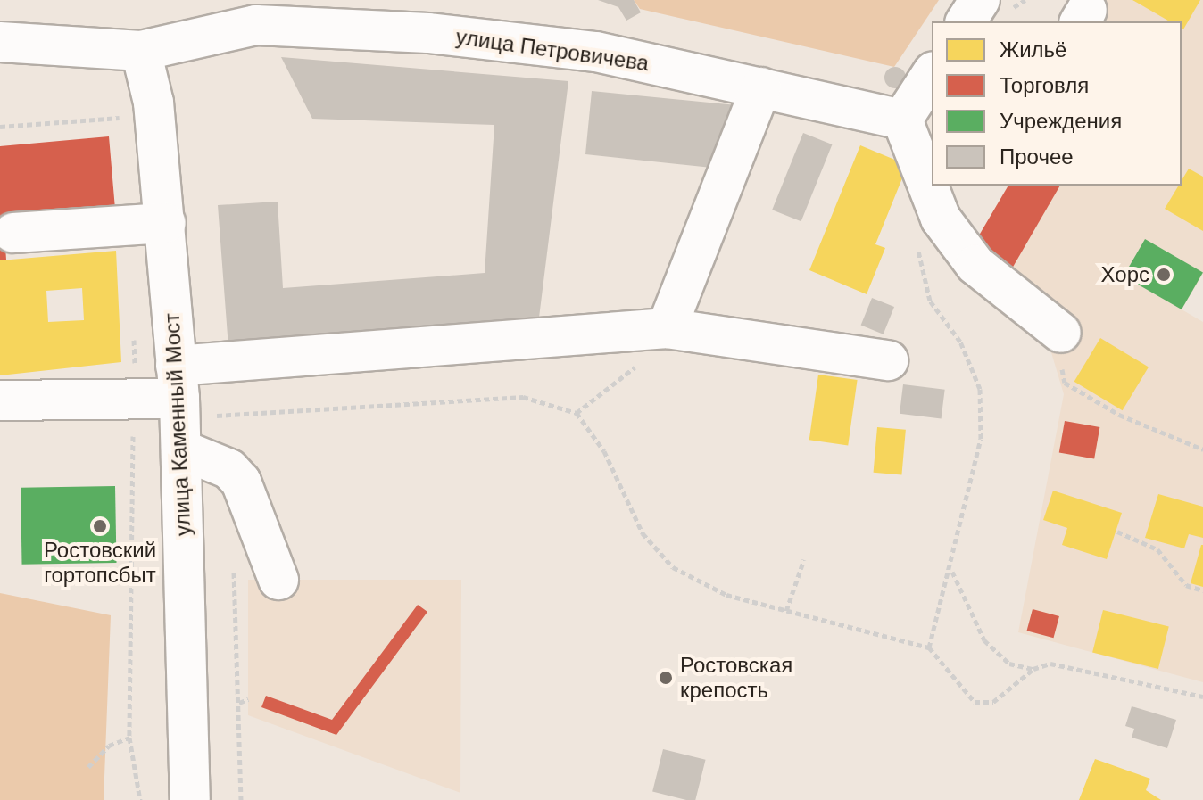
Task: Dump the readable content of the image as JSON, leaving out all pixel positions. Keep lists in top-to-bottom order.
{
  "streets": {
    "street": ["улица Петровичева", "улица Каменный Мост"]
  },
  "crossings": [
    ["улица Петровичева", "улица Каменный Мост"]
  ],
  "places": ["Хорс", "Ростовский гортопсбыт", "Ростовская крепость"],
  "legend": [
    "Жильё",
    "Торговля",
    "Учреждения",
    "Прочее"
  ]
}
